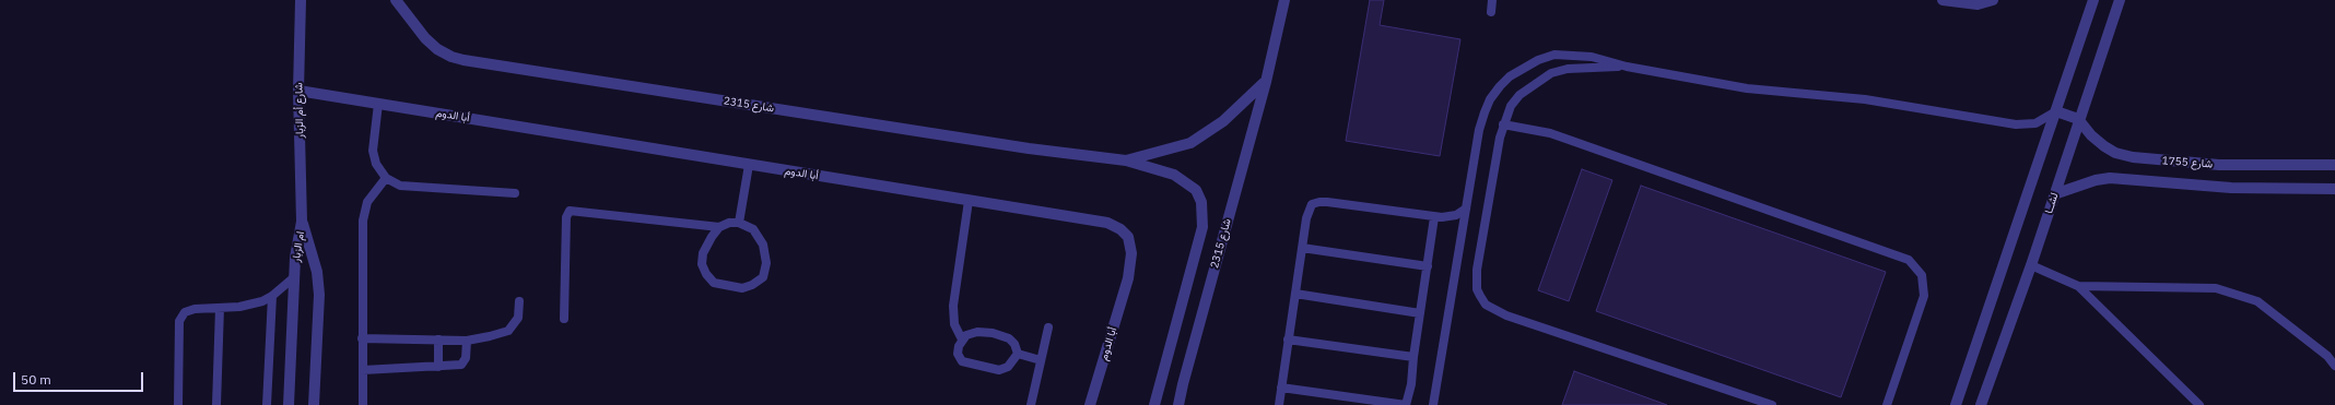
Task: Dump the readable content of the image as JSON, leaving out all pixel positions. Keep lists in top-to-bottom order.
{
  "streets": {
    "street": [
      "شارع 2315",
      "شارع أم الزبار",
      "أبا الدوم",
      "شارع 1755",
      "لشــا",
      "ام الزبار"
    ]
  },
  "crossings": [
    ["شارع أم الزبار", "أبا الدوم"],
    ["شارع أم الزبار", "ام الزبار"],
    ["شارع 1755", "لشــا"]
  ],
  "scale_bar": "50 m"
}
